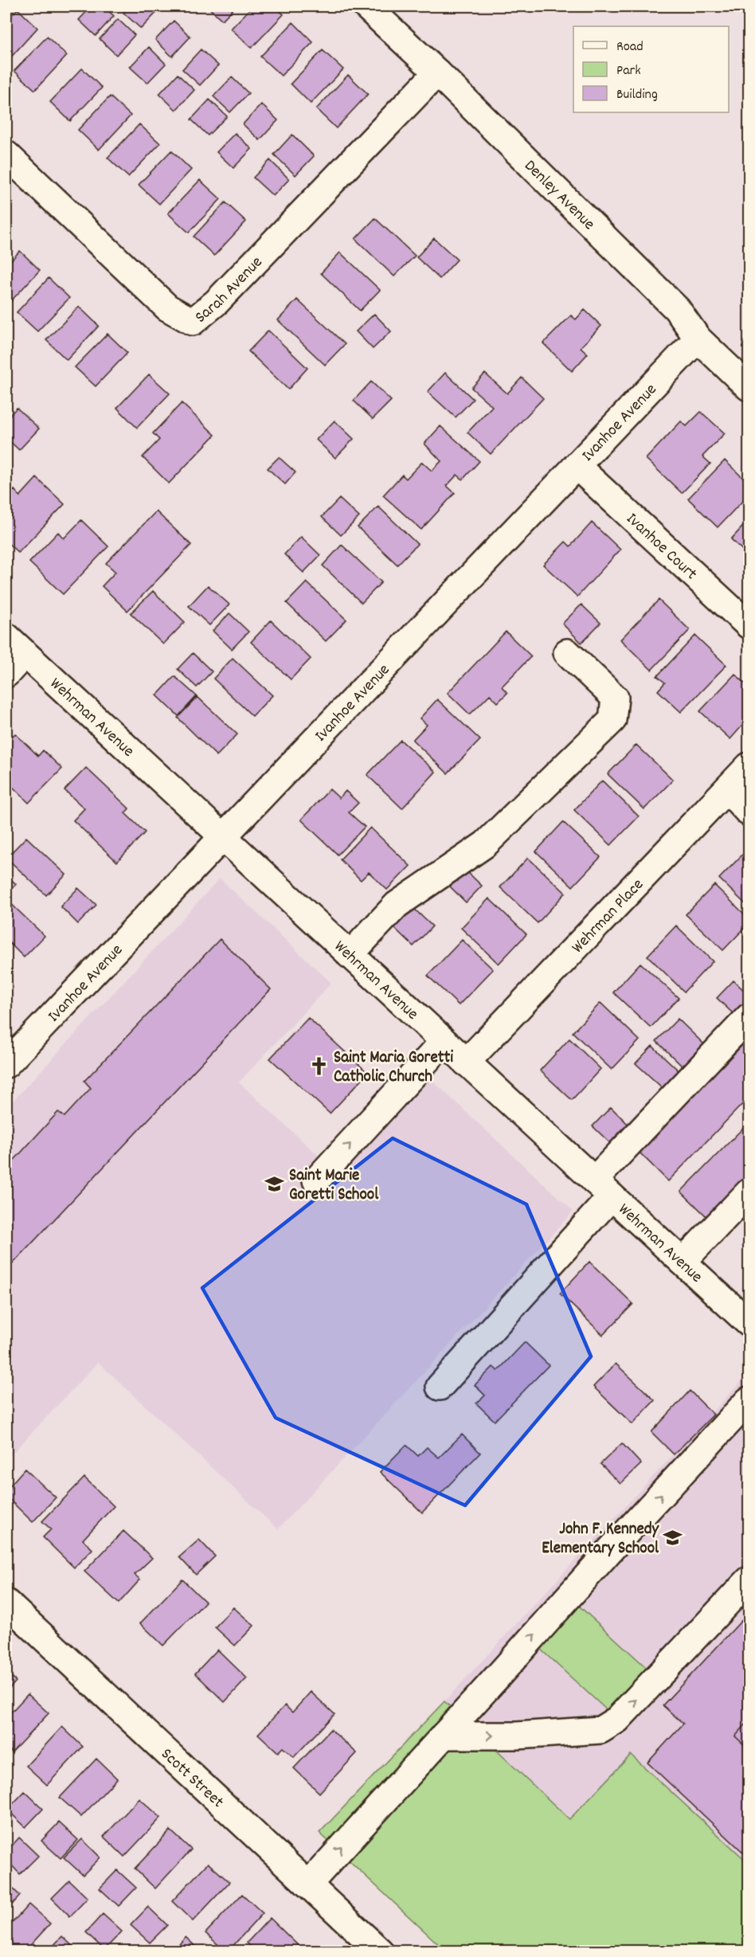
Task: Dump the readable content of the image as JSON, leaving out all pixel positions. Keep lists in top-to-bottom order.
{
  "streets": {
    "street": [
      "Denley Avenue",
      "Sarah Avenue",
      "Ivanhoe Avenue",
      "Ivanhoe Court",
      "Wehrman Avenue",
      "Wehrman Place",
      "Scott Street"
    ]
  },
  "crossings": [
    ["Denley Avenue", "Sarah Avenue"],
    ["Denley Avenue", "Ivanhoe Avenue"],
    ["Ivanhoe Avenue", "Ivanhoe Court"],
    ["Ivanhoe Avenue", "Wehrman Avenue"],
    ["Wehrman Avenue", "Wehrman Place"]
  ],
  "places": {
    "church": ["Saint Maria Goretti Catholic Church"],
    "school or university": ["Saint Marie Goretti School", "John F. Kennedy Elementary School"]
  },
  "legend": ["Road", "Park", "Building"]
}
